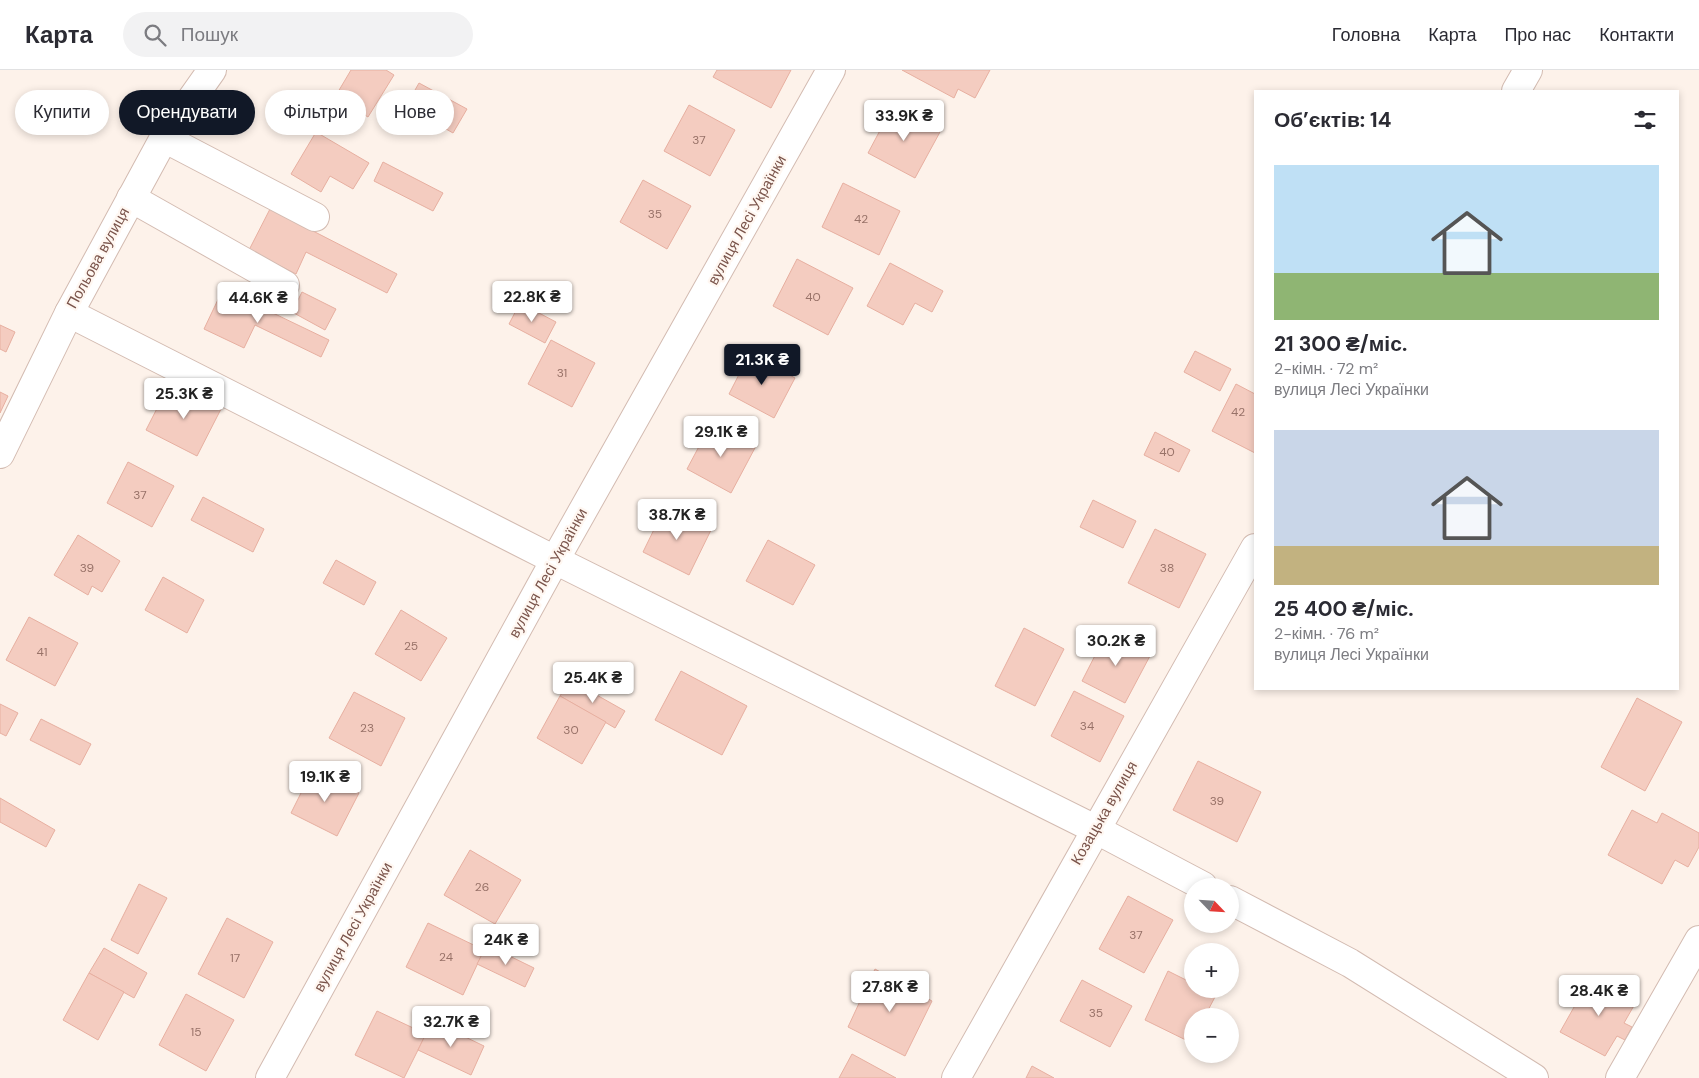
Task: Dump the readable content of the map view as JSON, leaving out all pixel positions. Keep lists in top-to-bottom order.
{
  "streets": {
    "street": ["вулиця Лесі Українки", "Польова вулиця", "Козацька вулиця"]
  },
  "house_numbers": [
    "37",
    "35",
    "42",
    "40",
    "31",
    "42",
    "40",
    "37",
    "39",
    "38",
    "25",
    "41",
    "34",
    "23",
    "30",
    "39",
    "26",
    "37",
    "24",
    "17",
    "35",
    "15"
  ],
  "north": "bottom right",
  "page": {
    "header": "Карта",
    "search": "Пошук",
    "nav": [
      "Головна",
      "Карта",
      "Про нас",
      "Контакти"
    ],
    "chip": [
      "Купити",
      "Орендувати",
      "Фільтри",
      "Нове"
    ],
    "heading": "Об’єктів: 14",
    "price": [
      "33.9K ₴",
      "22.8K ₴",
      "44.6K ₴",
      "21.3K ₴",
      "25.3K ₴",
      "29.1K ₴",
      "38.7K ₴",
      "30.2K ₴",
      "25.4K ₴",
      "19.1K ₴",
      "24K ₴",
      "27.8K ₴",
      "28.4K ₴",
      "32.7K ₴"
    ],
    "list": [
      {
        "name": "21 300 ₴/міс.",
        "note": "2-кімн. · 72 m² · вулиця Лесі Українки"
      },
      {
        "name": "25 400 ₴/міс.",
        "note": "2-кімн. · 76 m² · вулиця Лесі Українки"
      }
    ],
    "map_buttons": ["+", "−"]
  }
}
